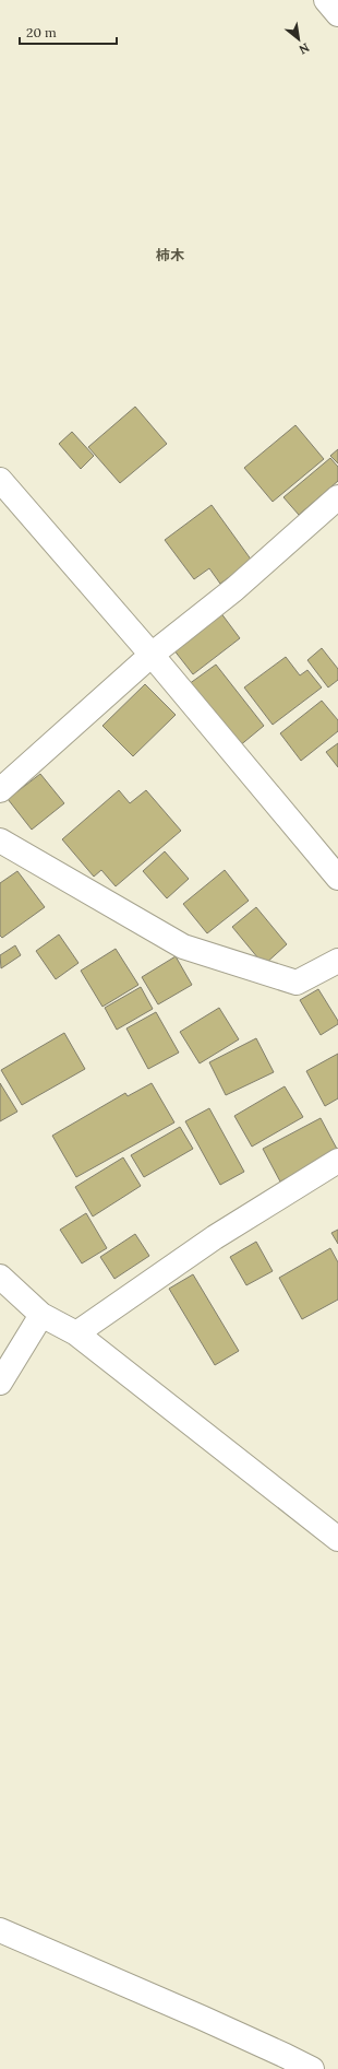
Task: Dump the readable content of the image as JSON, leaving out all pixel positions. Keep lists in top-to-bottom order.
{
  "districts": ["柿木"],
  "scale_bar": "20 m",
  "north": "bottom right"
}
